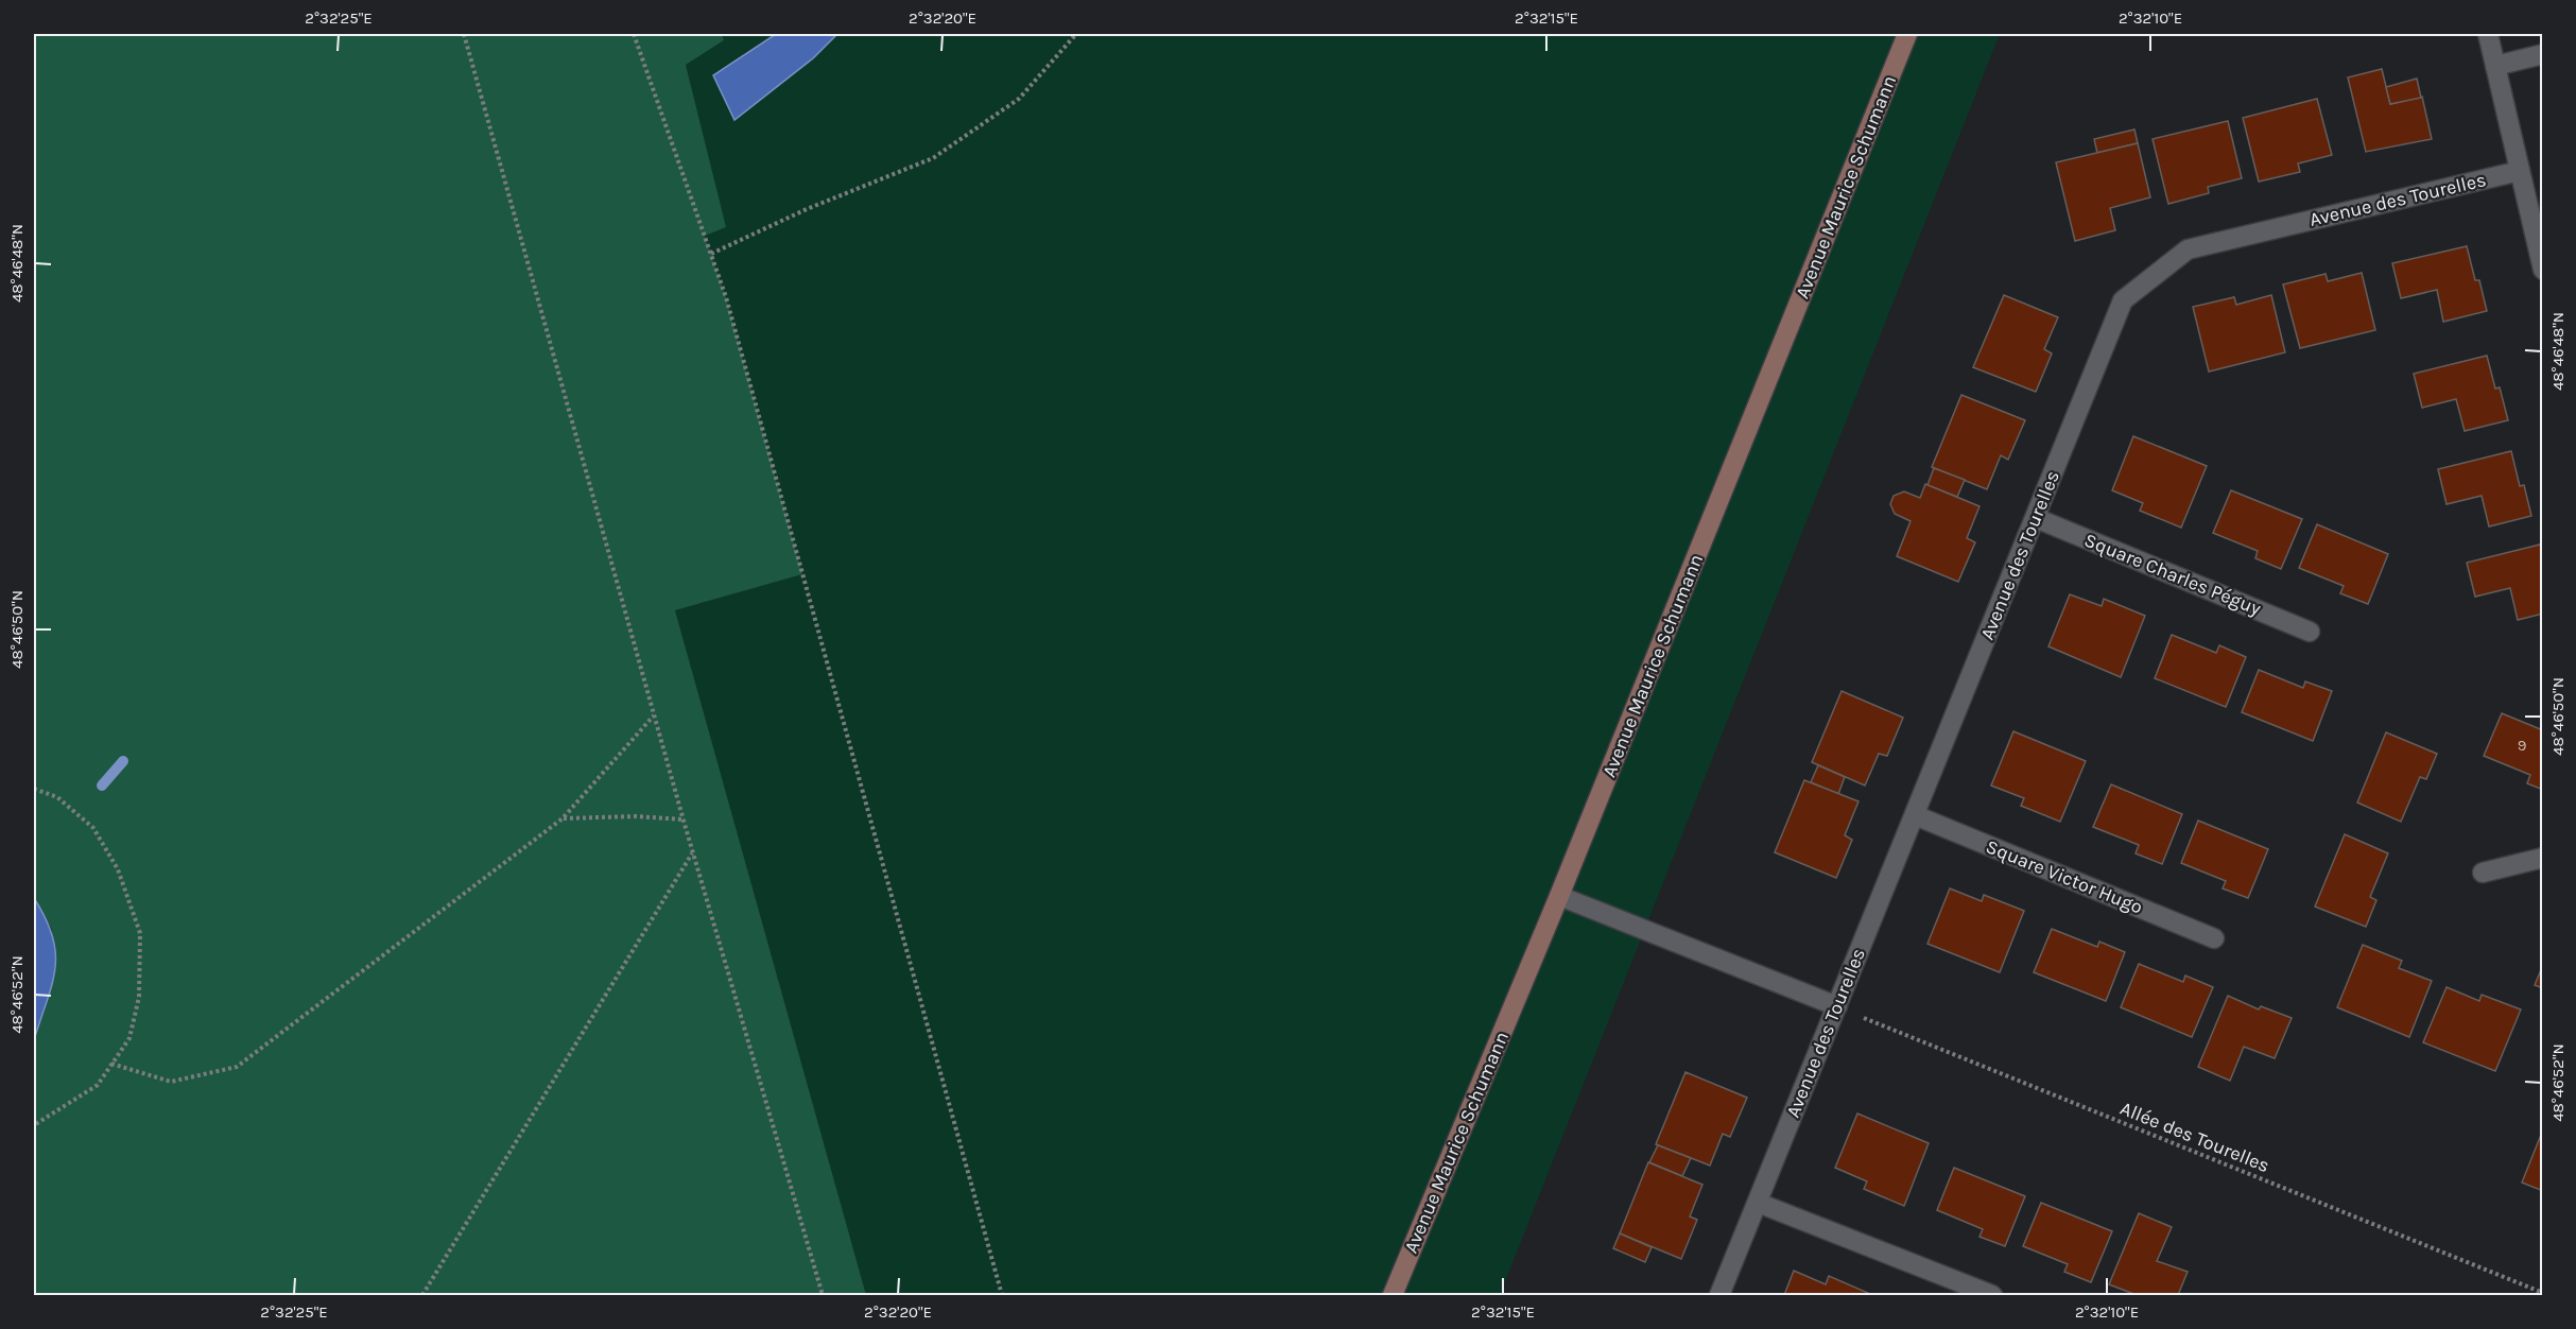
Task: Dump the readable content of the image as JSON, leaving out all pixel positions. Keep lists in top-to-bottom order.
{
  "streets": {
    "street": [
      "Avenue Maurice Schumann",
      "Avenue des Tourelles",
      "Square Charles Péguy",
      "Square Victor Hugo"
    ],
    "path": ["Allée des Tourelles"]
  },
  "crossings": [
    ["Avenue des Tourelles", "Square Charles Péguy"],
    ["Avenue des Tourelles", "Square Victor Hugo"],
    ["Avenue des Tourelles", "Allée des Tourelles"]
  ],
  "house_numbers": ["9"],
  "coordinates": [
    "2°32'25\"E",
    "2°32'20\"E",
    "2°32'15\"E",
    "2°32'10\"E",
    "48°46'48\"N",
    "48°46'50\"N",
    "48°46'52\"N"
  ]
}
